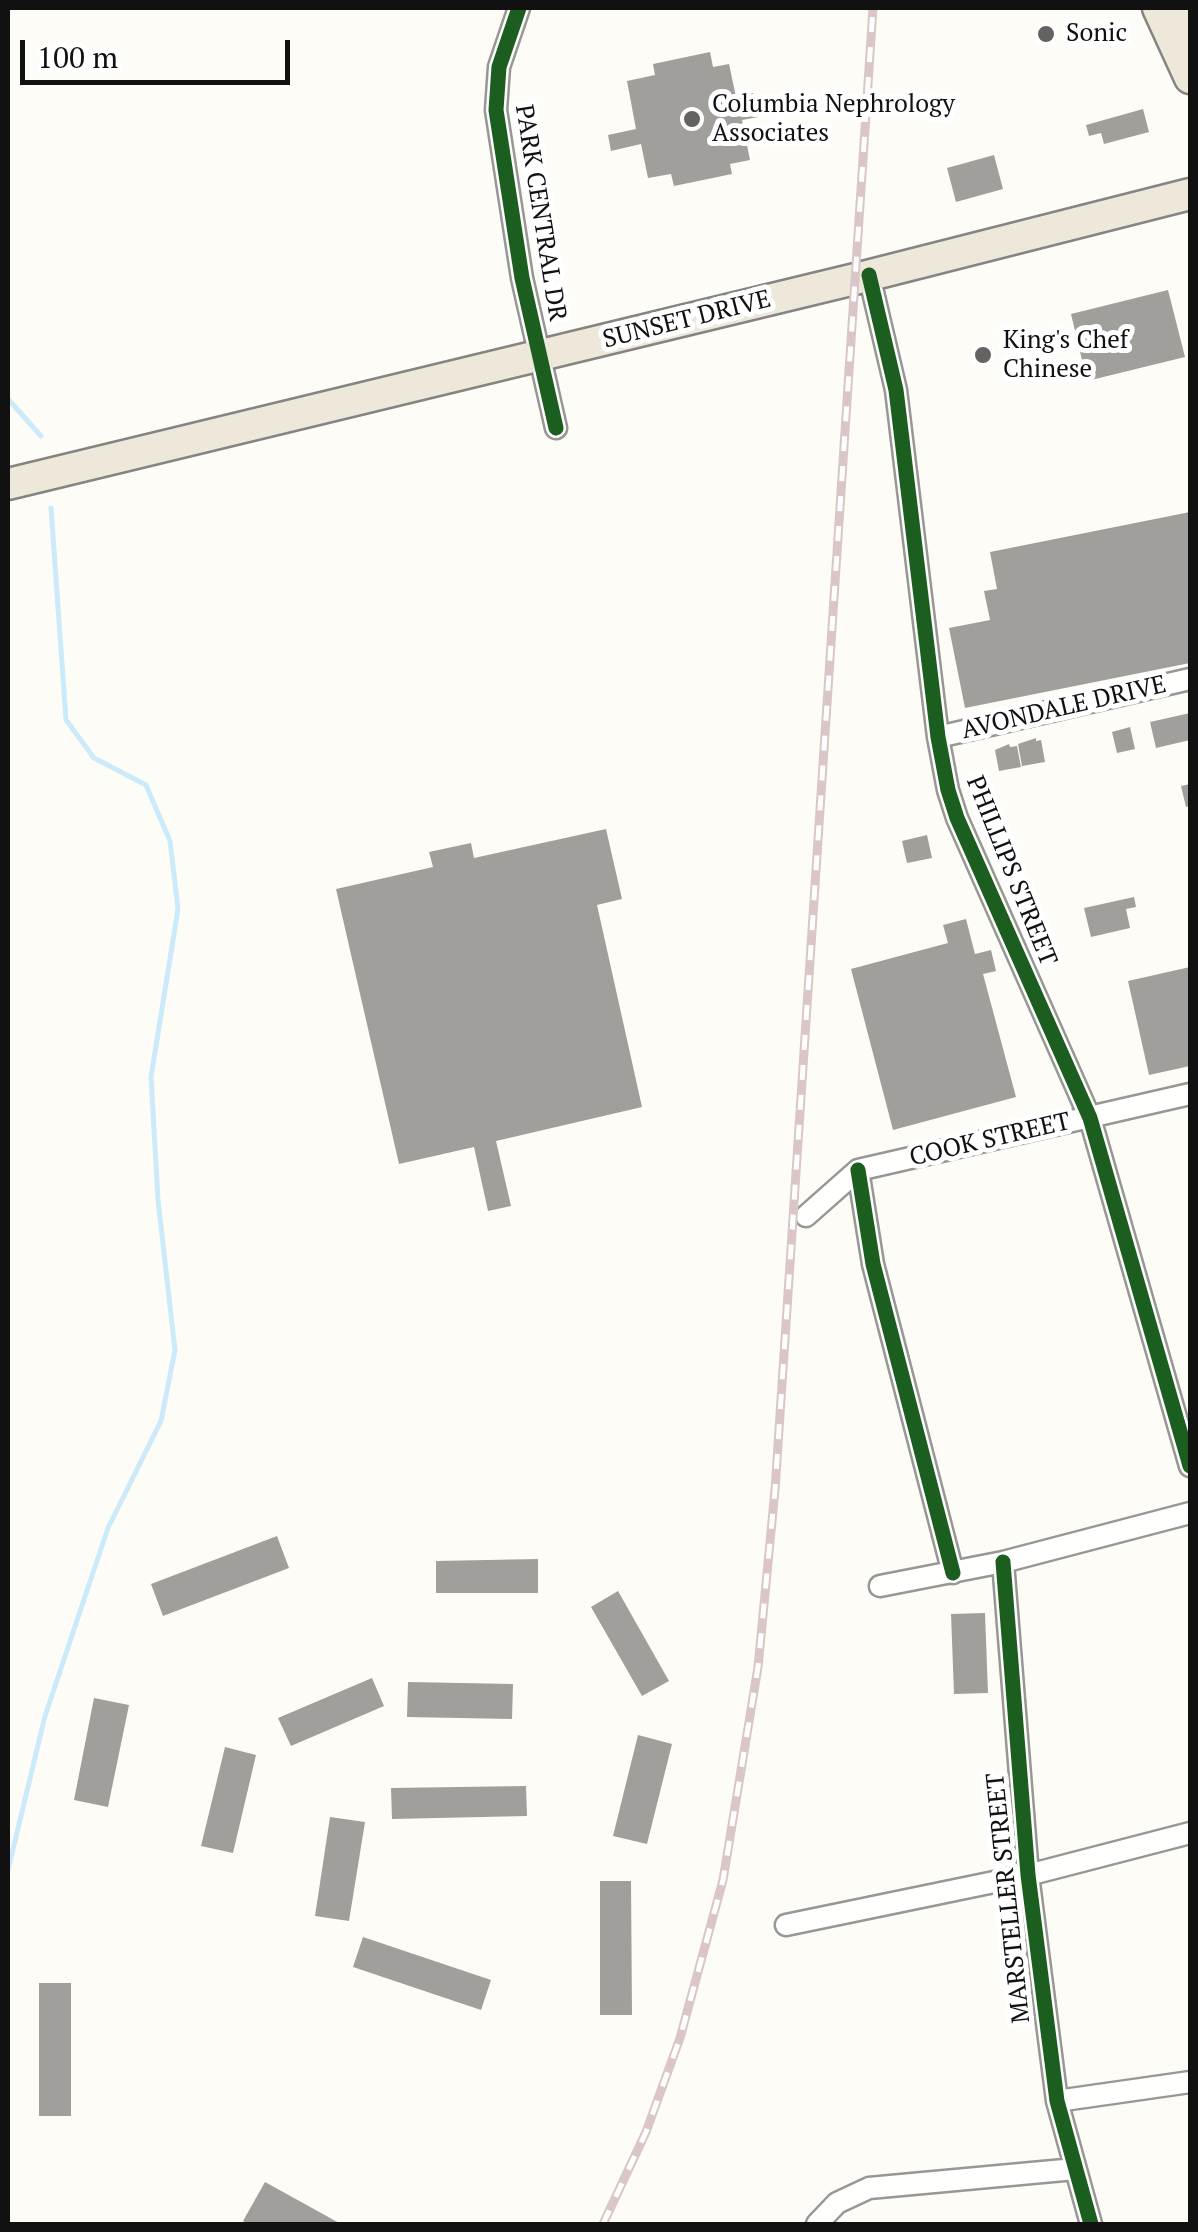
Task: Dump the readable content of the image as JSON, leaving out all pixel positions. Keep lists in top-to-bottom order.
{
  "streets": {
    "main road": ["SUNSET DRIVE"],
    "street": [
      "PARK CENTRAL DR",
      "AVONDALE DRIVE",
      "PHILLIPS STREET",
      "COOK STREET",
      "MARSTELLER STREET"
    ]
  },
  "crossings": [
    ["PARK CENTRAL DR", "SUNSET DRIVE"],
    ["SUNSET DRIVE", "PHILLIPS STREET"],
    ["AVONDALE DRIVE", "PHILLIPS STREET"],
    ["PHILLIPS STREET", "COOK STREET"]
  ],
  "places": ["Sonic", "Columbia Nephrology Associates", "King's Chef Chinese"],
  "scale_bar": "100 m"
}
